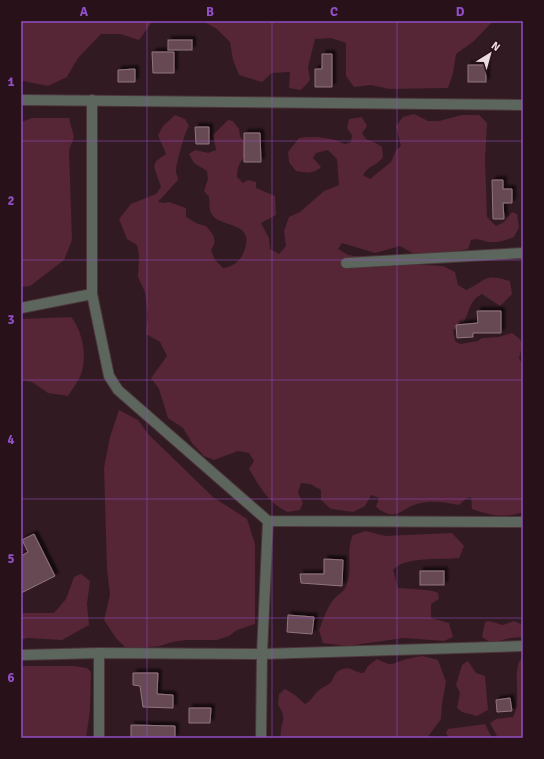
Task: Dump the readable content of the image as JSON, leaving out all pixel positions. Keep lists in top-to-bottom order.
{
  "north": "top right",
  "grid": {
    "columns": [
      "A",
      "B",
      "C",
      "D"
    ],
    "rows": [
      "1",
      "2",
      "3",
      "4",
      "5",
      "6"
    ]
  }
}
